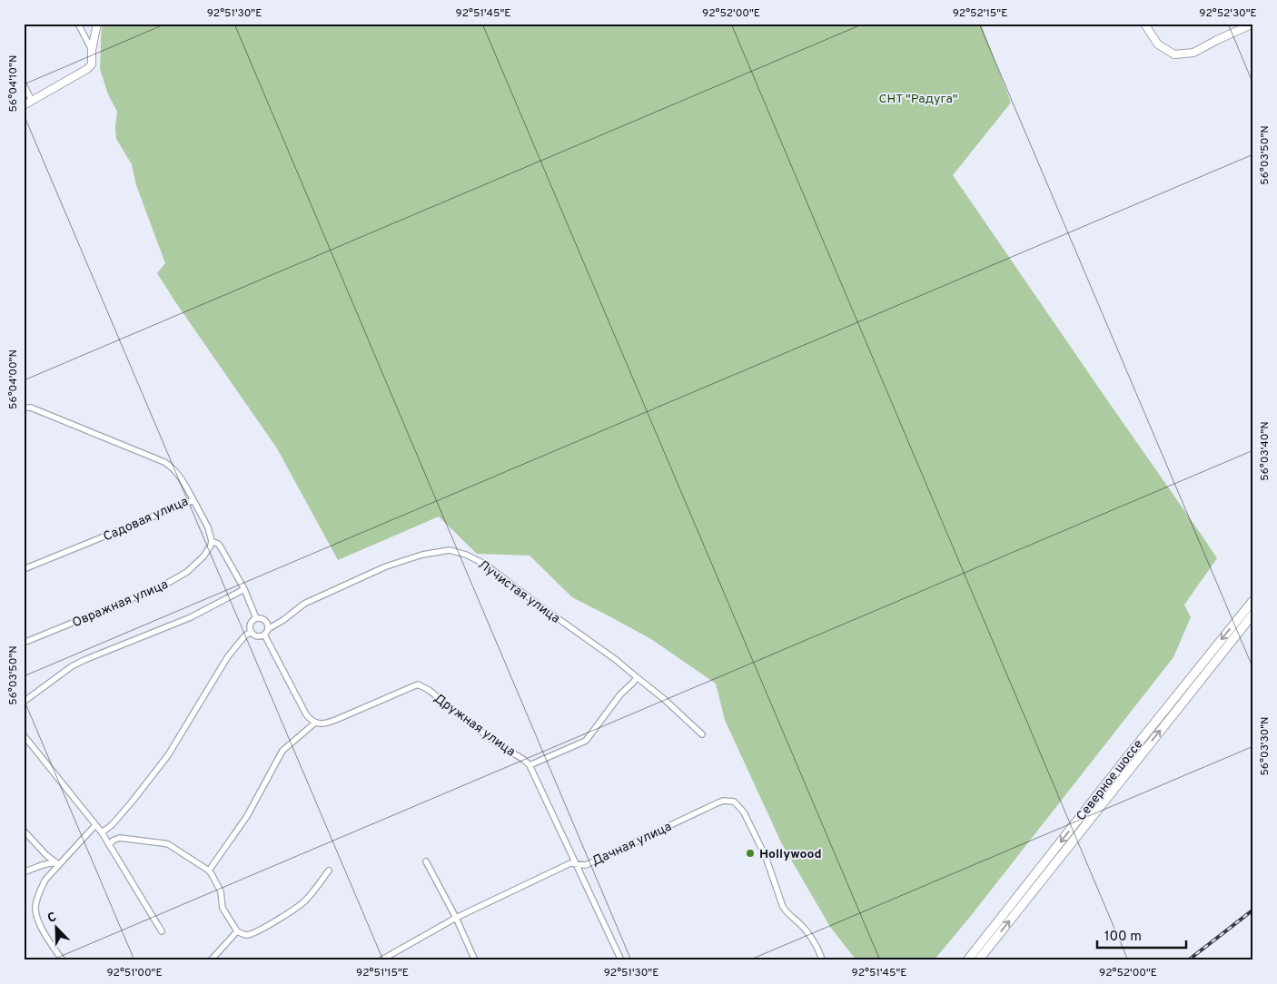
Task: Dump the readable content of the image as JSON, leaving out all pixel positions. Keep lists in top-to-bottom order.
{
  "streets": {
    "main road": ["Северное шоссе"],
    "street": [
      "Садовая улица",
      "Лучистая улица",
      "Овражная улица",
      "Дружная улица",
      "Дачная улица"
    ]
  },
  "crossings": [
    ["Дружная улица", "Дачная улица"]
  ],
  "parks": ["СНТ \"Радуга\""],
  "places": ["Hollywood"],
  "scale_bar": "100 m",
  "north": "top left",
  "coordinates": [
    "92°51'30\"E",
    "92°51'45\"E",
    "92°52'00\"E",
    "92°52'15\"E",
    "92°52'30\"E",
    "56°04'10\"N",
    "56°03'50\"N",
    "56°04'00\"N",
    "56°03'40\"N",
    "56°03'30\"N",
    "92°51'00\"E",
    "92°51'15\"E"
  ]
}
